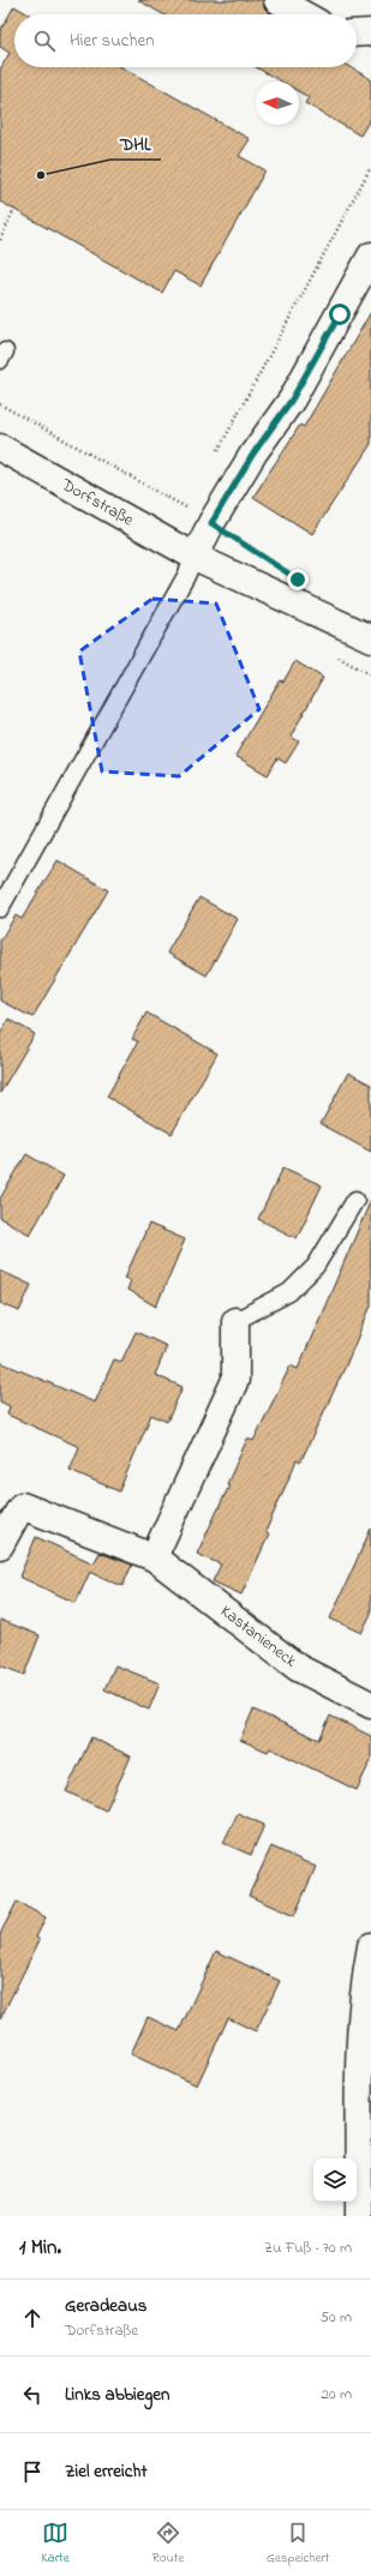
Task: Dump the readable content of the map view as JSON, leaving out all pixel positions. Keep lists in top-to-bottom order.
{
  "streets": {
    "street": ["Dorfstraße", "Kastanieneck"]
  },
  "places": ["DHL"],
  "north": "left",
  "page": {
    "search": "Hier suchen",
    "heading": ["1 Min.", "Zu Fuß · 70 m"],
    "list": [
      ["Geradeaus", "Dorfstraße", "50 m"],
      ["Links abbiegen", "20 m"],
      "Ziel erreicht"
    ],
    "nav": ["Karte", "Route", "Gespeichert"]
  }
}
